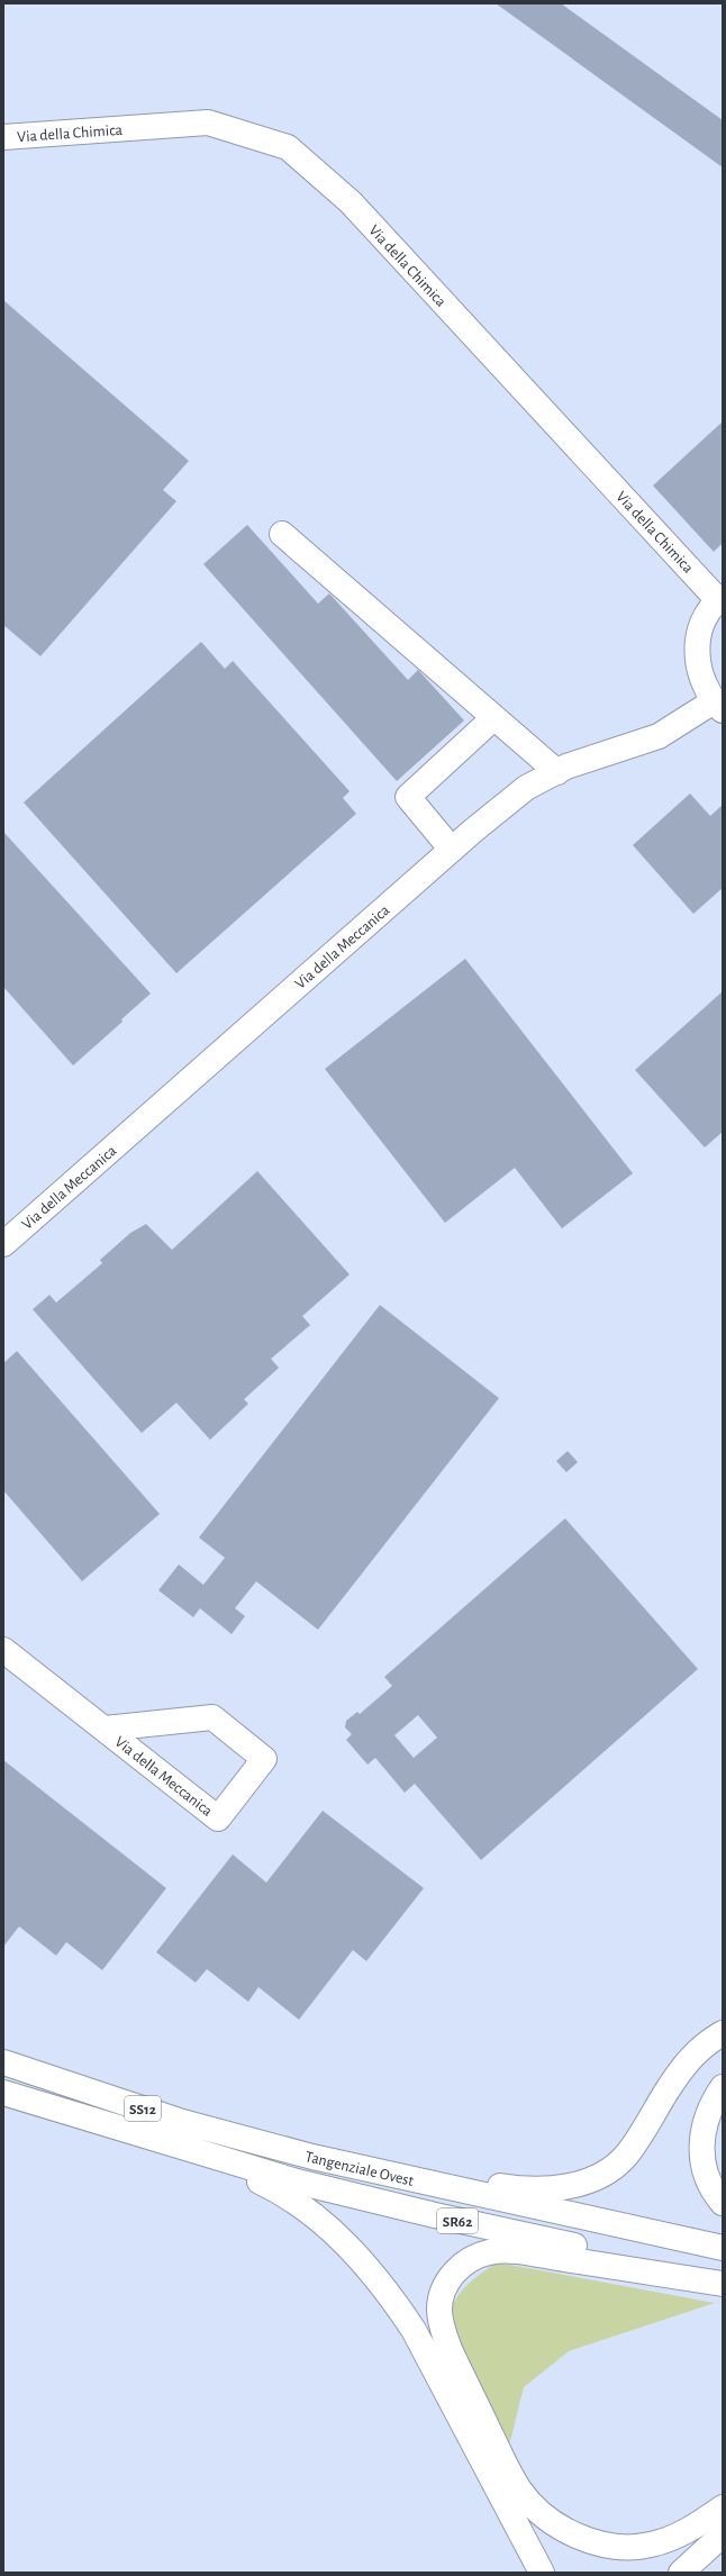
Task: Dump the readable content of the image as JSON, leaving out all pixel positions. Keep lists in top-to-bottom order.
{
  "streets": {
    "main road": [
      "Via della Chimica",
      "Via della Meccanica",
      "SS12",
      "Tangenziale Ovest",
      "SR62"
    ]
  },
  "crossings": [
    ["Via della Chimica", "Via della Meccanica"]
  ]
}
